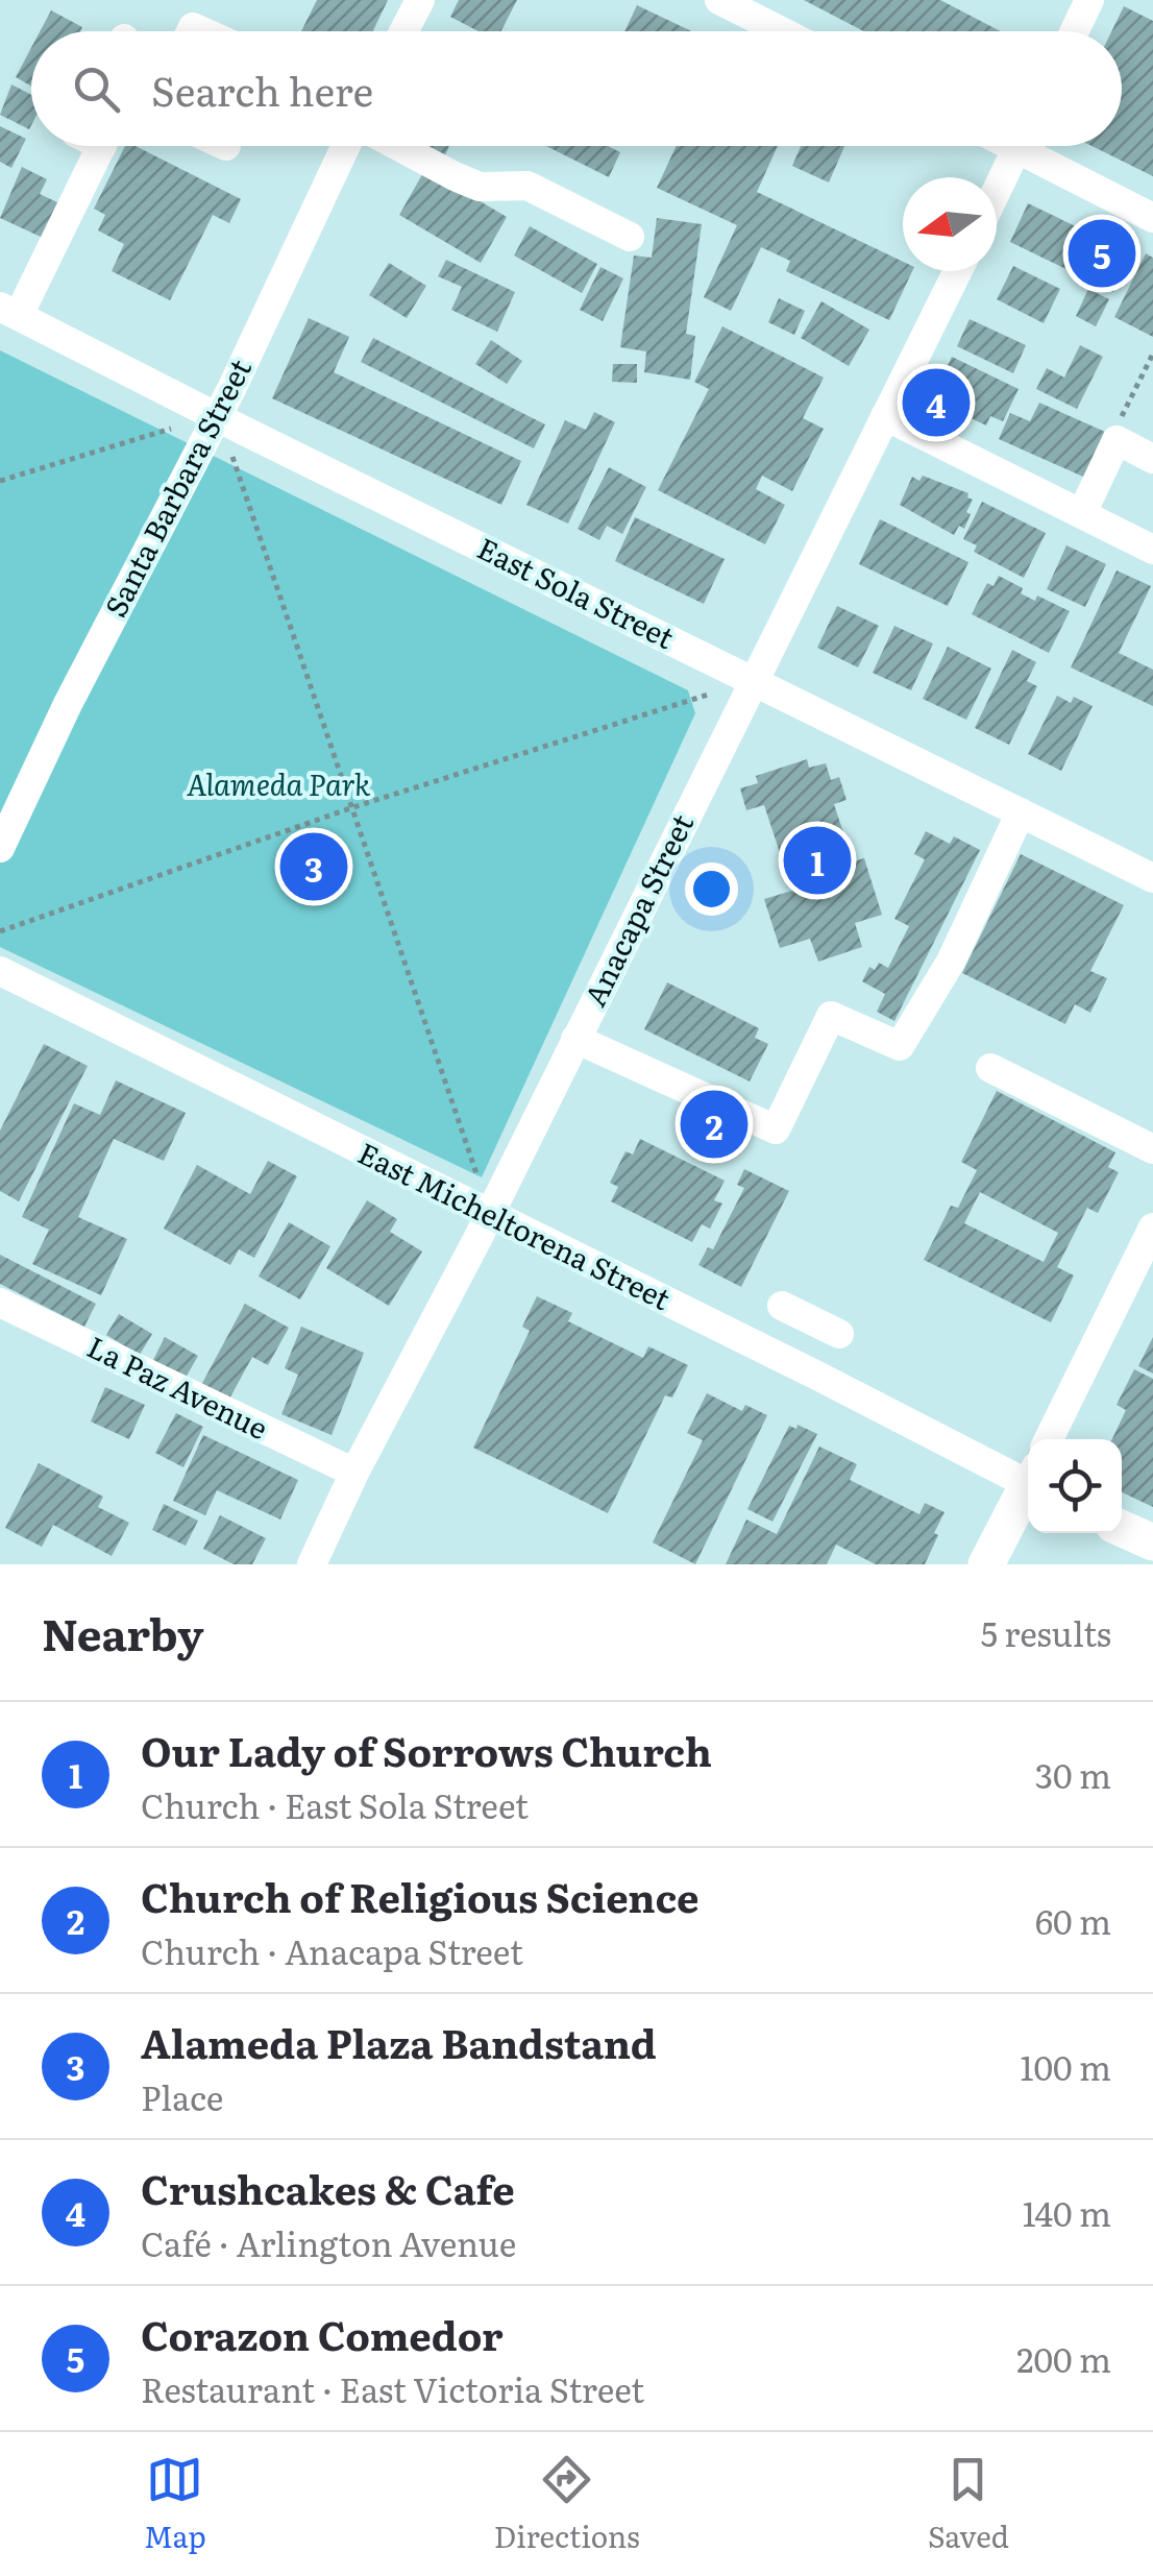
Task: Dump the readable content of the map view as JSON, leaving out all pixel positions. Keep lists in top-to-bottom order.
{
  "streets": {
    "street": [
      "Santa Barbara Street",
      "East Sola Street",
      "Anacapa Street",
      "East Micheltorena Street",
      "La Paz Avenue"
    ]
  },
  "crossings": [
    ["Santa Barbara Street", "East Sola Street"],
    ["East Sola Street", "Anacapa Street"],
    ["Anacapa Street", "East Micheltorena Street"],
    ["Anacapa Street", "La Paz Avenue"]
  ],
  "parks": ["Alameda Park"],
  "north": "left",
  "page": {
    "search": "Search here",
    "pins": [
      "5",
      "4",
      "1",
      "3",
      "2"
    ],
    "heading": ["Nearby", "5 results"],
    "list": [
      {
        "mark": "1",
        "name": "Our Lady of Sorrows Church",
        "note": "Church · East Sola Street",
        "value": "30 m"
      },
      {
        "mark": "2",
        "name": "Church of Religious Science",
        "note": "Church · Anacapa Street",
        "value": "60 m"
      },
      {
        "mark": "3",
        "name": "Alameda Plaza Bandstand",
        "note": "Place",
        "value": "100 m"
      },
      {
        "mark": "4",
        "name": "Crushcakes & Cafe",
        "note": "Café · Arlington Avenue",
        "value": "140 m"
      },
      {
        "mark": "5",
        "name": "Corazon Comedor",
        "note": "Restaurant · East Victoria Street",
        "value": "200 m"
      }
    ],
    "nav": ["Map", "Directions", "Saved"]
  }
}
